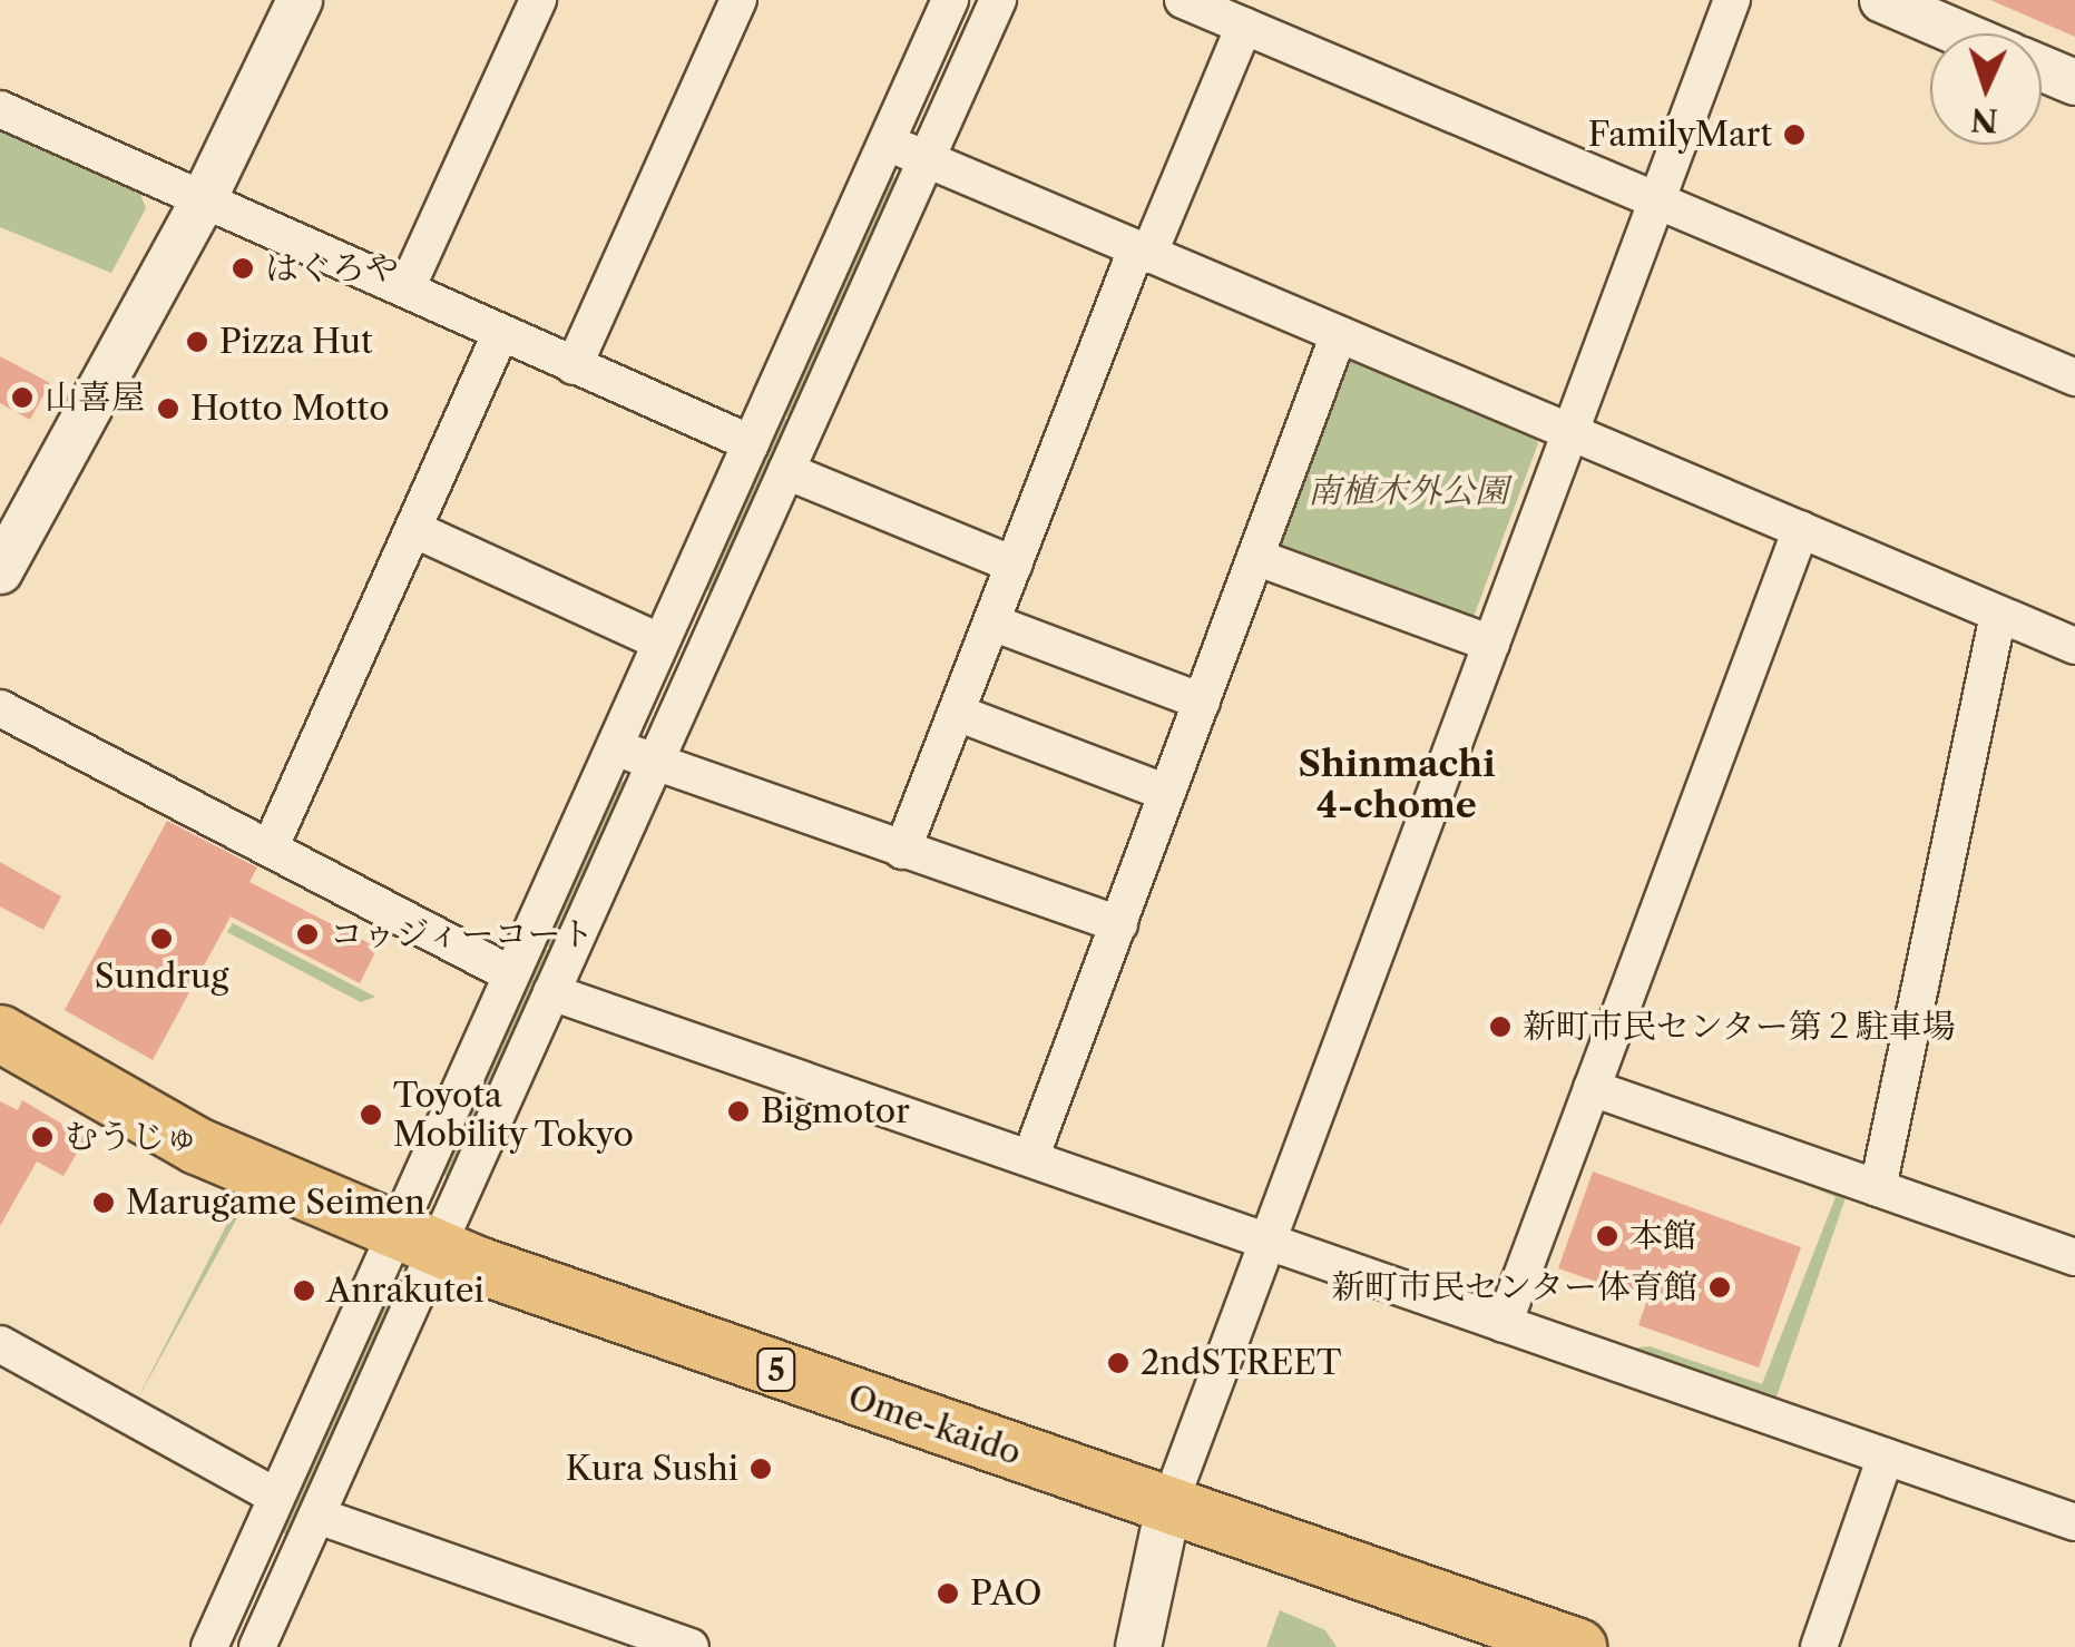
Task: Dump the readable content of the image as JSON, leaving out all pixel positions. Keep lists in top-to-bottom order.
{
  "streets": {
    "main road": ["5", "Ome-kaido"]
  },
  "districts": ["Shinmachi 4-chome"],
  "parks": ["南植木外公園"],
  "places": [
    "FamilyMart",
    "はぐろや",
    "Pizza Hut",
    "山喜屋",
    "Hotto Motto",
    "コゥジィーコート",
    "Sundrug",
    "新町市民センター第２駐車場",
    "Bigmotor",
    "Toyota Mobility Tokyo",
    "むうじゅ",
    "Marugame Seimen",
    "本館",
    "新町市民センター体育館",
    "Anrakutei",
    "2ndSTREET",
    "Kura Sushi",
    "PAO"
  ],
  "north": "bottom"
}
